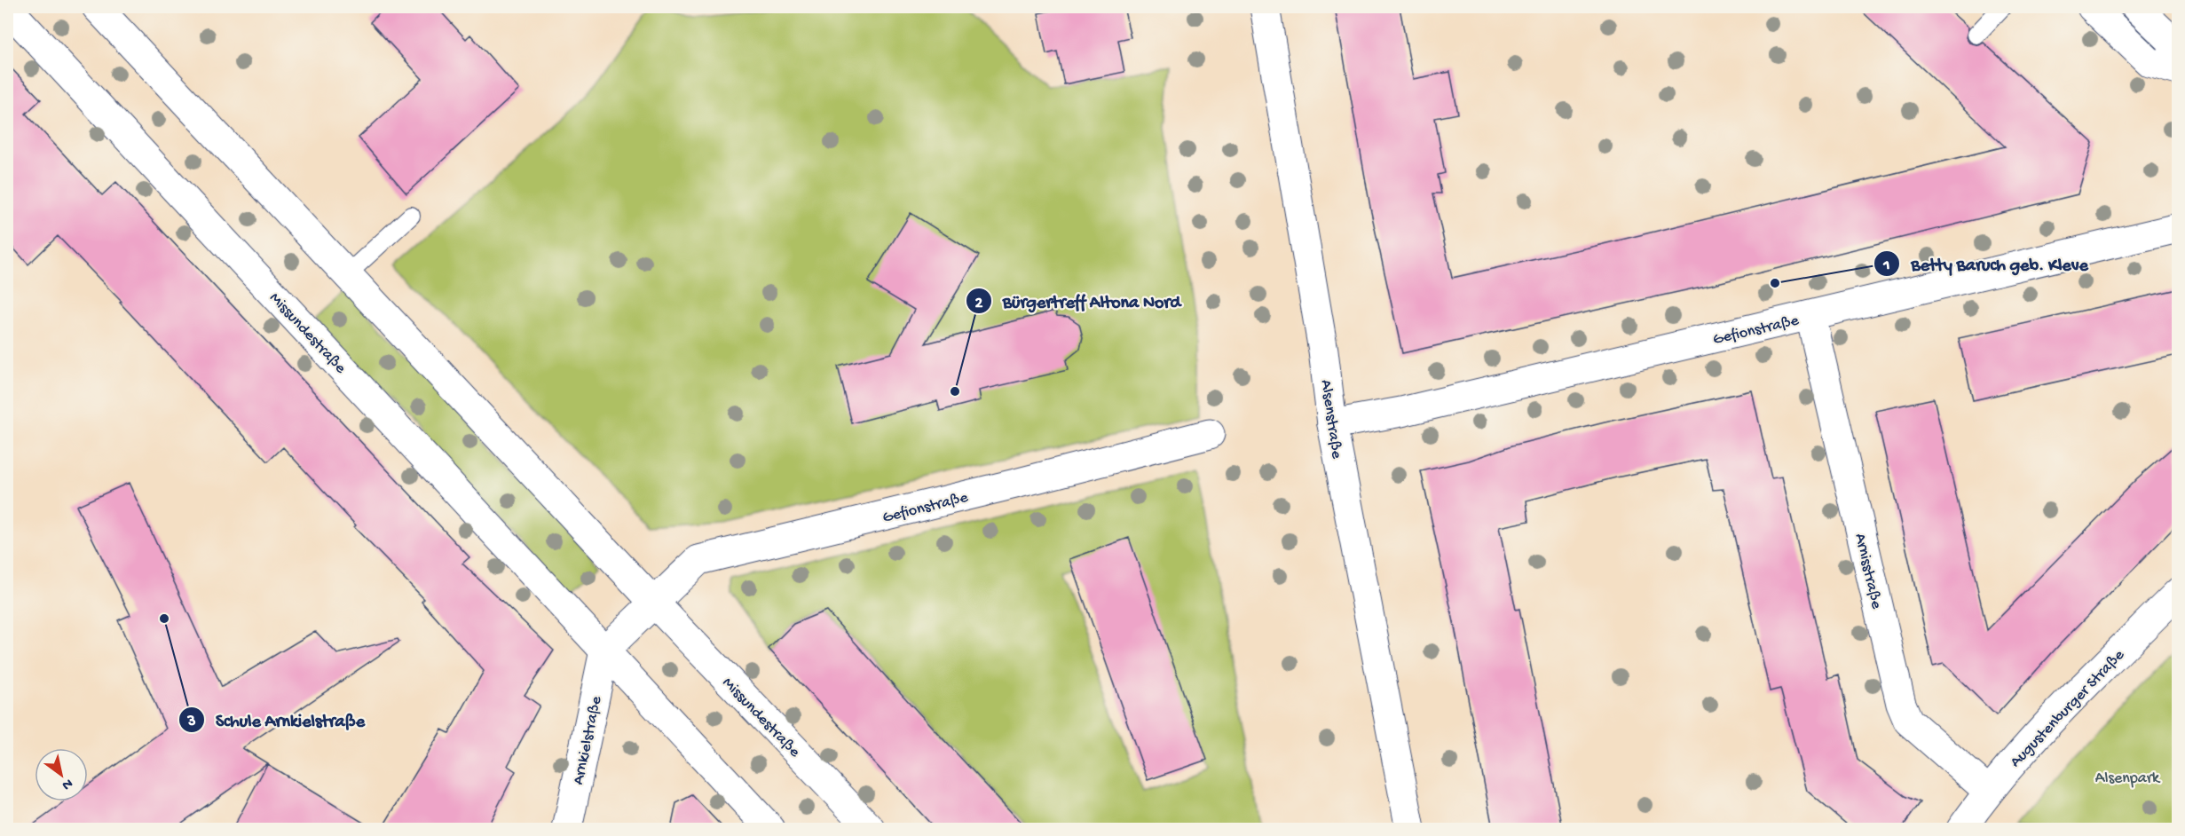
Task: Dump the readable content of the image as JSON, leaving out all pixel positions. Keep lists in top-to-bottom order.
{
  "streets": {
    "street": [
      "Gefionstraße",
      "Missundestraße",
      "Alsenstraße",
      "Arnisstraße",
      "Augustenburger Straße",
      "Arnkielstraße"
    ]
  },
  "crossings": [
    ["Gefionstraße", "Missundestraße"],
    ["Gefionstraße", "Alsenstraße"],
    ["Gefionstraße", "Arnisstraße"],
    ["Missundestraße", "Arnkielstraße"],
    ["Arnisstraße", "Augustenburger Straße"]
  ],
  "parks": ["Alsenpark"],
  "places": ["Betty Baruch geb. Kleve", "Bürgertreff Altona Nord", "Schule Arnkielstraße"],
  "north": "bottom right"
}
